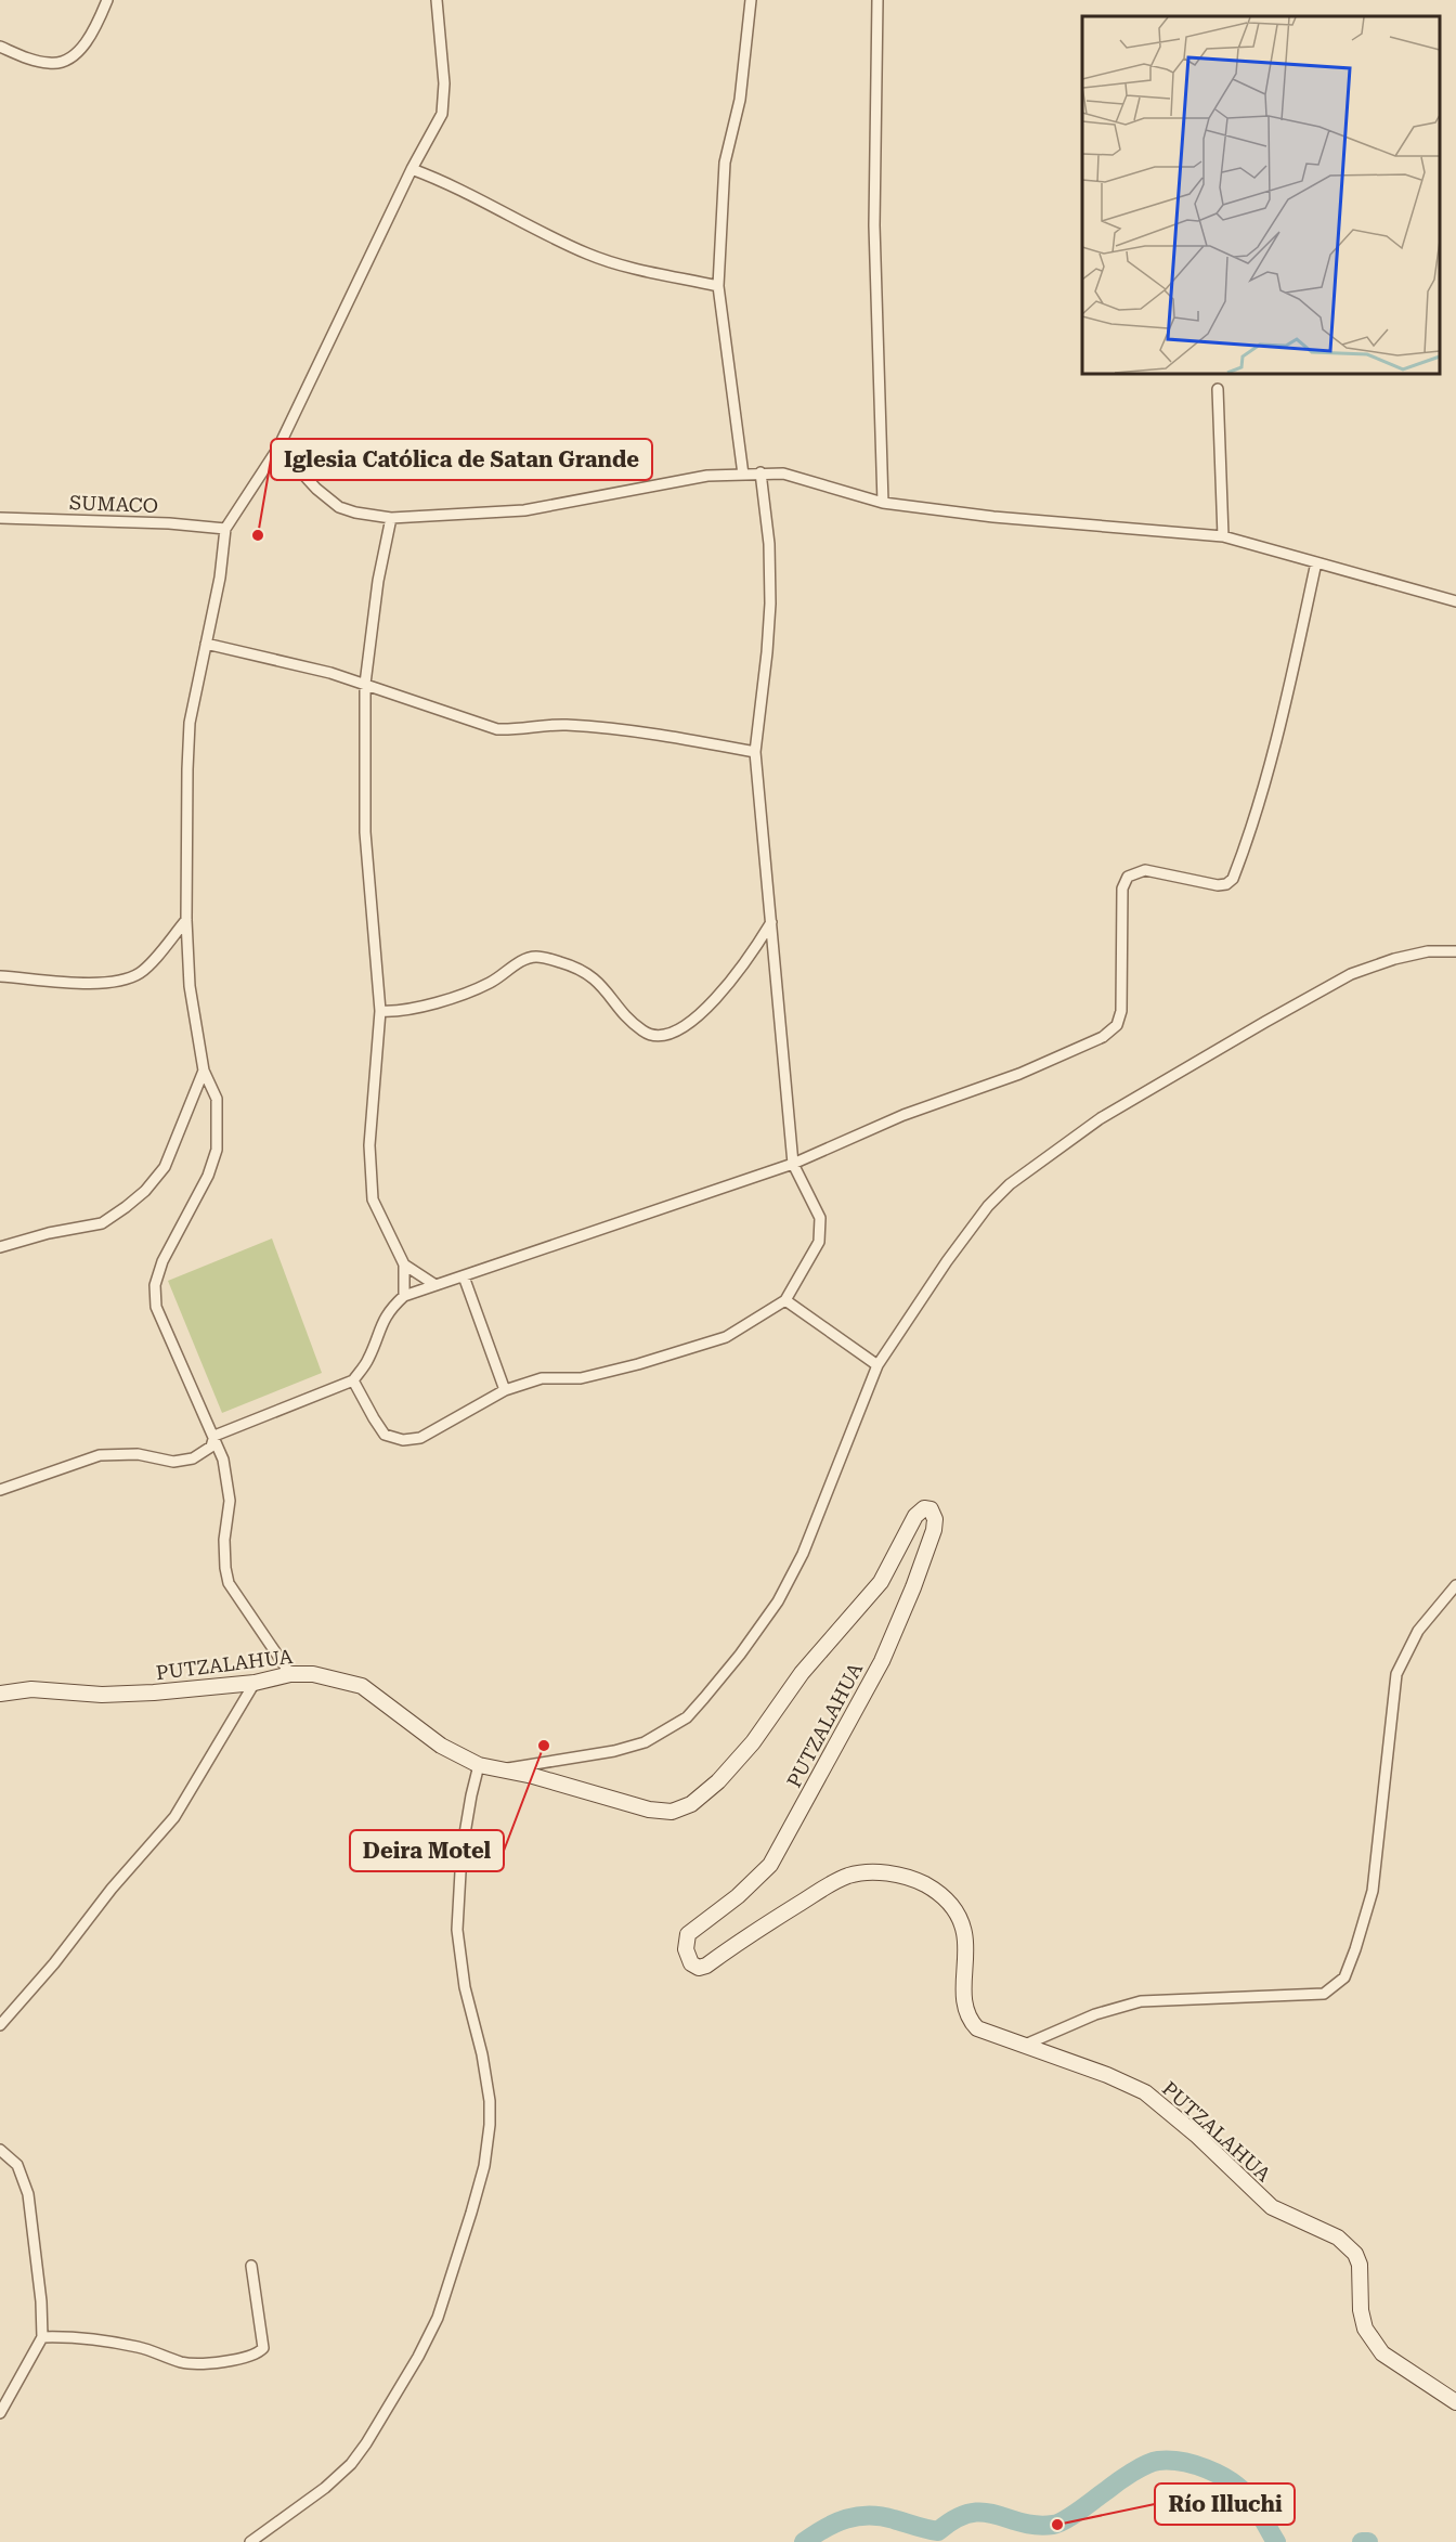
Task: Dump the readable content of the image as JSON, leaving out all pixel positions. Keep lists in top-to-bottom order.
{
  "streets": {
    "street": ["SUMACO", "PUTZALAHUA"]
  },
  "places": ["Iglesia Católica de Satan Grande", "Deira Motel", "Río Illuchi"]
}
